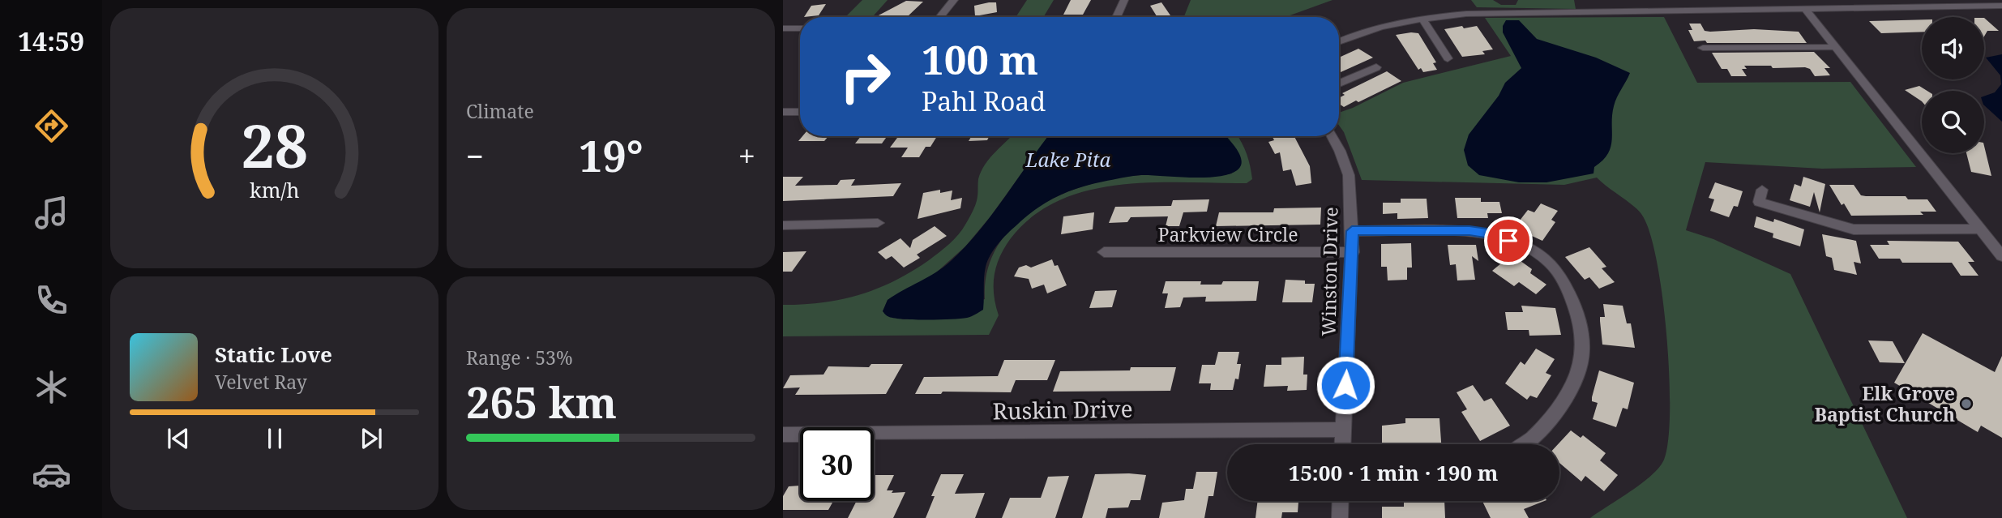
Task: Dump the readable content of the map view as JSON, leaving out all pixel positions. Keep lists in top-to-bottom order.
{
  "streets": {
    "street": ["Parkview Circle", "Winston Drive", "Ruskin Drive"]
  },
  "crossings": [
    ["Parkview Circle", "Winston Drive"],
    ["Winston Drive", "Ruskin Drive"]
  ],
  "water": ["Lake Pita"],
  "places": ["Elk Grove Baptist Church"],
  "page": {
    "tabs": "14:59",
    "tile": [
      "Climate",
      ["Range · 53%", "265 km"]
    ],
    "turn": ["100 m", "Pahl Road"],
    "heat": ["−", "19°", "+"],
    "song": ["Static Love", "Velvet Ray"],
    "limit": "30",
    "trip": "15:00 · 1 min · 190 m",
    "gauge": ["28", "km/h"]
  }
}
